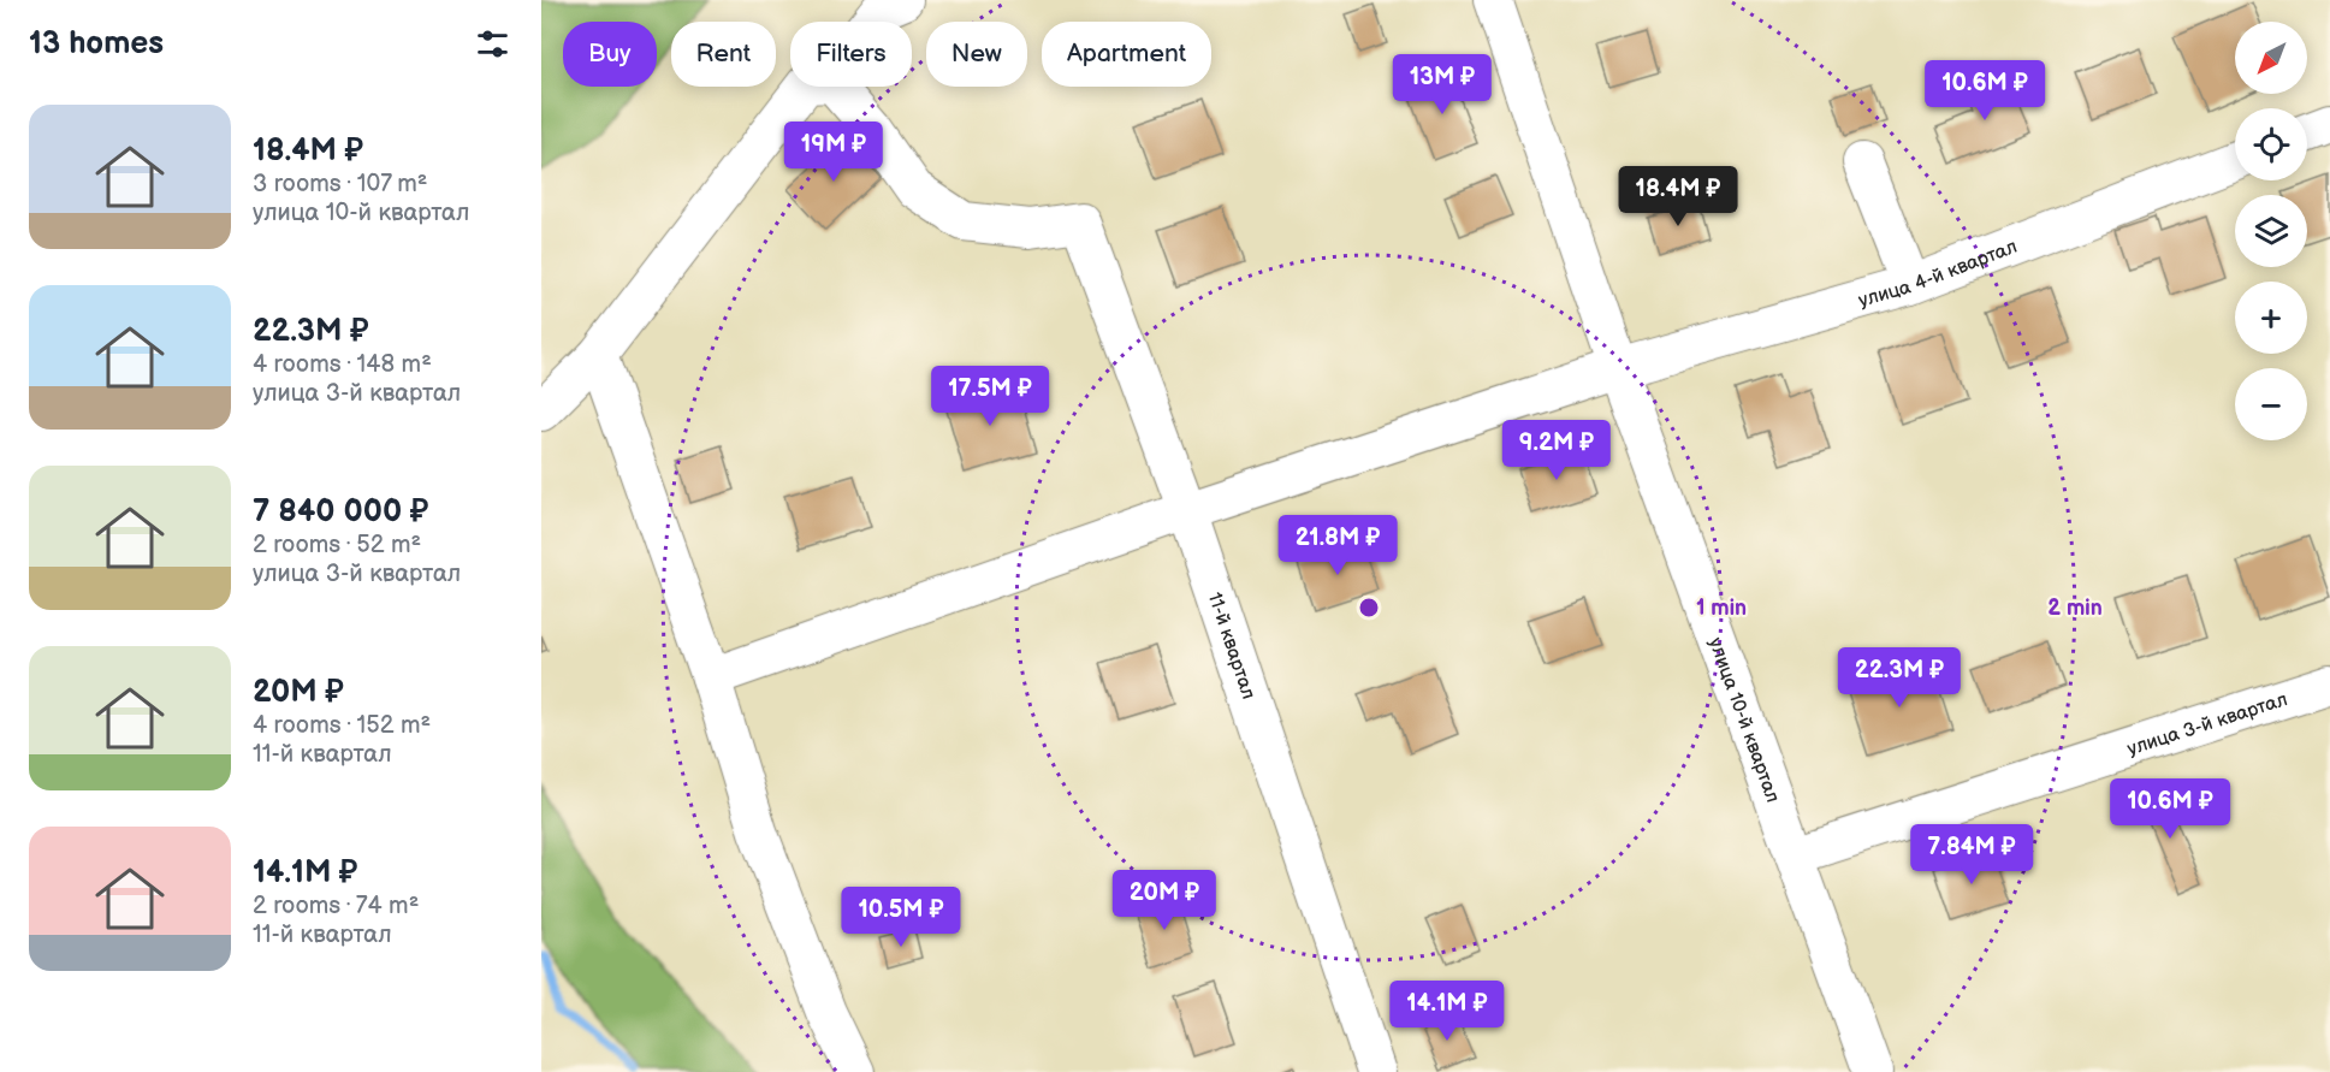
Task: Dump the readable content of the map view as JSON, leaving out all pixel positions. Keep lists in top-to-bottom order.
{
  "streets": {
    "street": [
      "улица 4-й квартал",
      "11-й квартал",
      "улица 10-й квартал",
      "улица 3-й квартал"
    ]
  },
  "crossings": [
    ["улица 4-й квартал", "11-й квартал"],
    ["улица 4-й квартал", "улица 10-й квартал"],
    ["улица 10-й квартал", "улица 3-й квартал"]
  ],
  "north": "bottom left",
  "page": {
    "heading": "13 homes",
    "map_buttons": ["+", "−"],
    "chip": [
      "Buy",
      "Rent",
      "Filters",
      "New",
      "Apartment"
    ],
    "price": [
      "13M ₽",
      "10.6M ₽",
      "19M ₽",
      "18.4M ₽",
      "17.5M ₽",
      "9.2M ₽",
      "21.8M ₽",
      "22.3M ₽",
      "10.6M ₽",
      "7.84M ₽",
      "20M ₽",
      "10.5M ₽",
      "14.1M ₽"
    ],
    "list": [
      {
        "name": "18.4M ₽",
        "note": "3 rooms · 107 m² · улица 10-й квартал"
      },
      {
        "name": "22.3M ₽",
        "note": "4 rooms · 148 m² · улица 3-й квартал"
      },
      {
        "name": "7 840 000 ₽",
        "note": "2 rooms · 52 m² · улица 3-й квартал"
      },
      {
        "name": "20M ₽",
        "note": "4 rooms · 152 m² · 11-й квартал"
      },
      {
        "name": "14.1M ₽",
        "note": "2 rooms · 74 m² · 11-й квартал"
      }
    ]
  },
  "rings": ["1 min", "2 min"]
}
